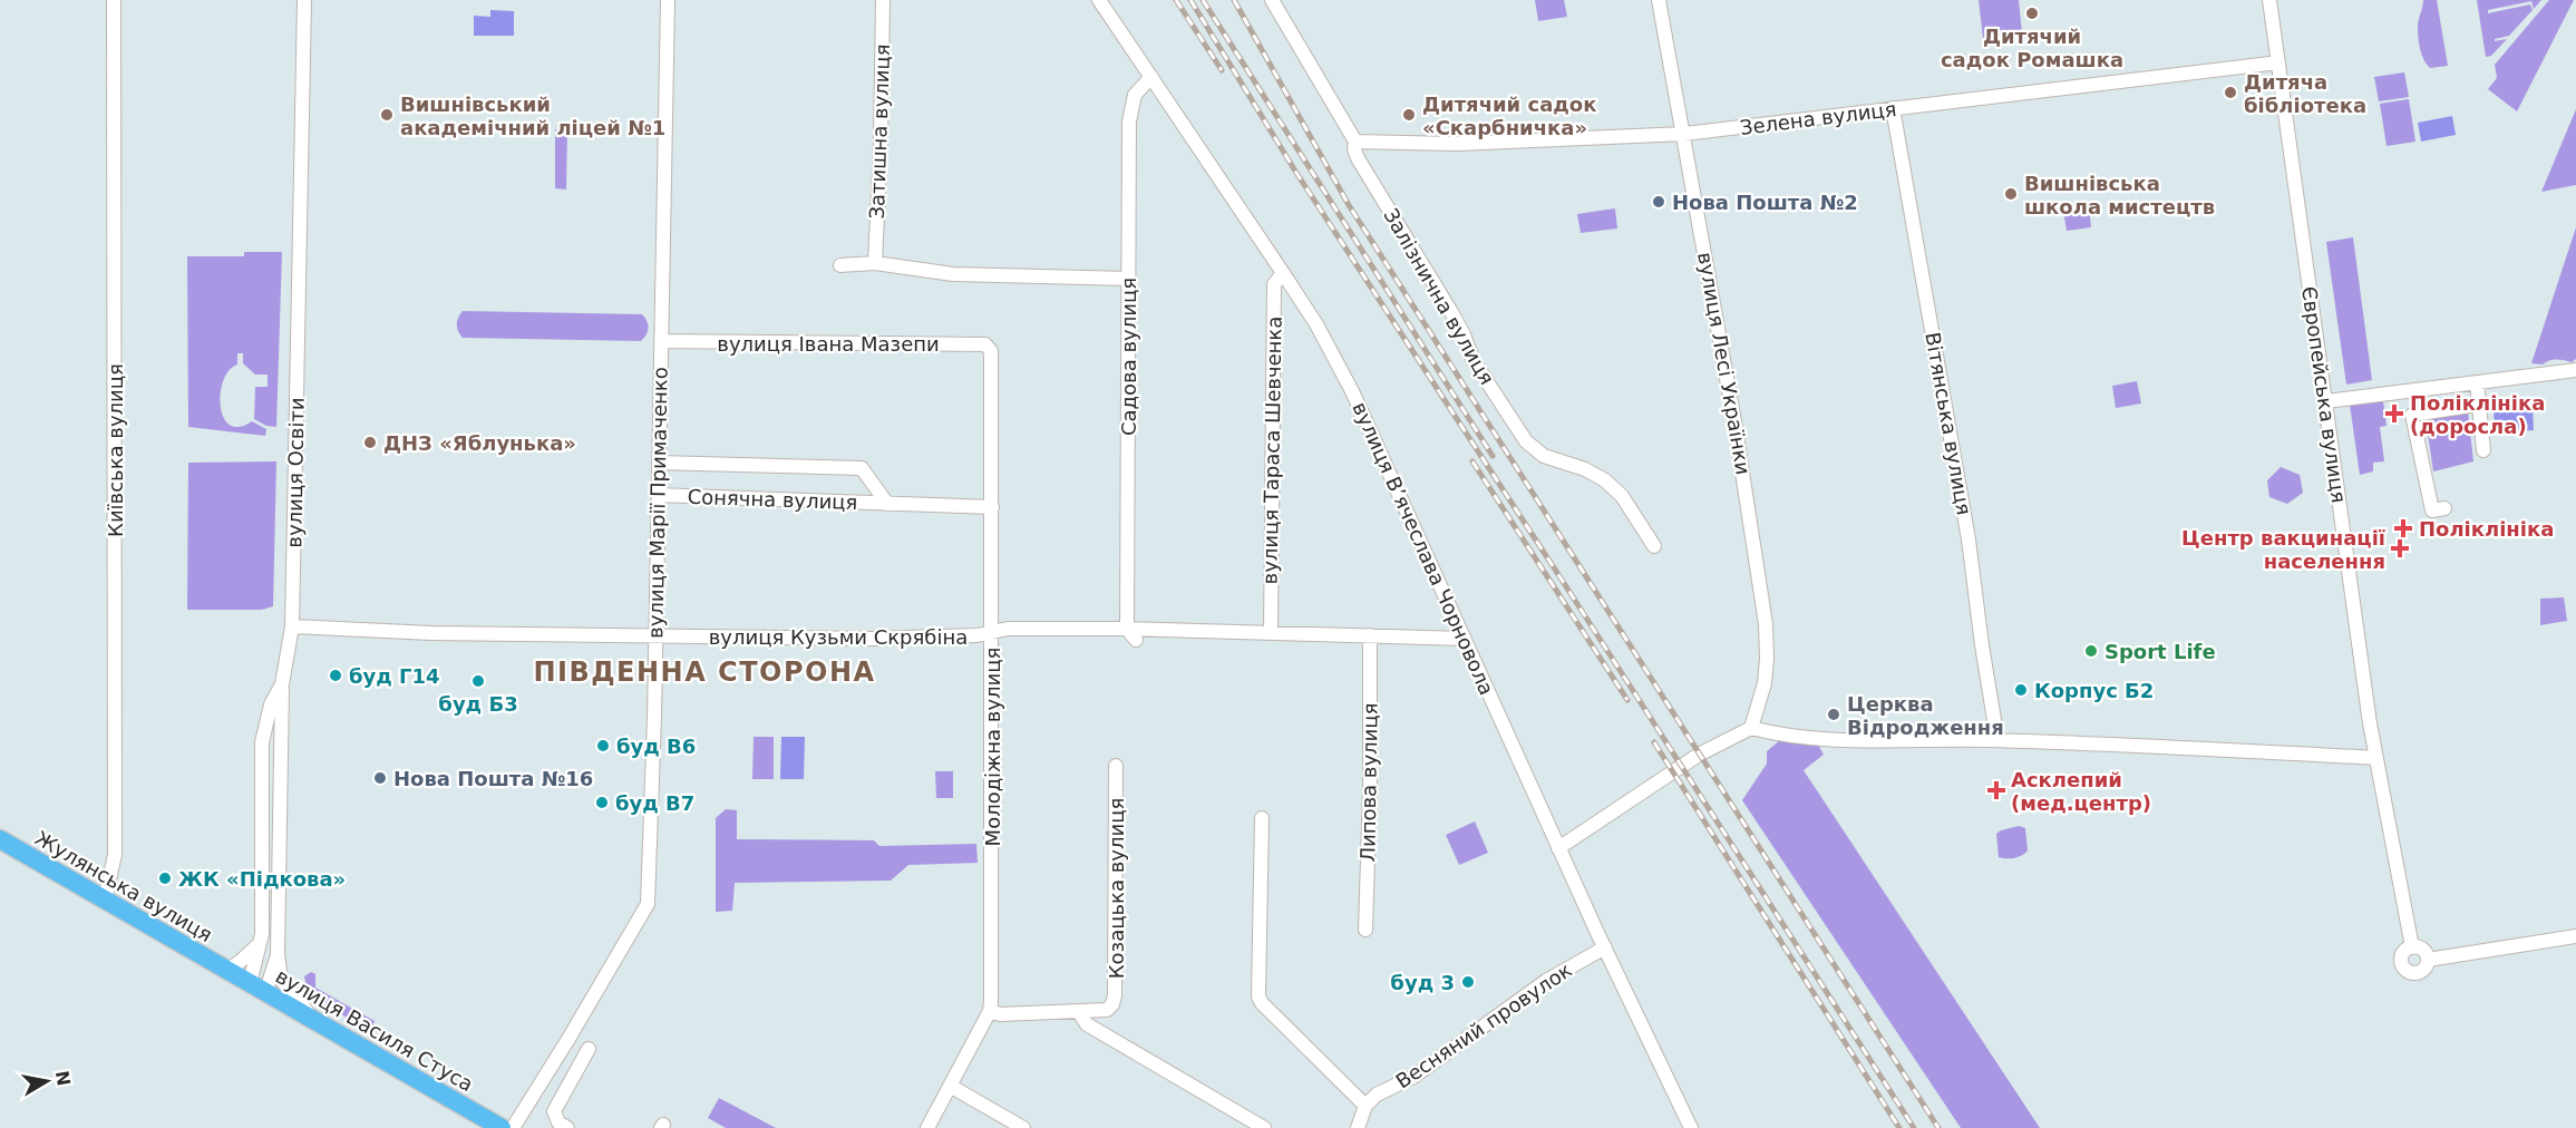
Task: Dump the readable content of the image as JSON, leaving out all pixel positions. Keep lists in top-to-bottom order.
{
  "streets": {
    "main road": ["Жулянська вулиця", "вулиця Василя Стуса"],
    "street": [
      "Зелена вулиця",
      "Затишна вулиця",
      "Залізнична вулиця",
      "вулиця Івана Мазепи",
      "Садова вулиця",
      "вулиця Лесі Українки",
      "Європейська вулиця",
      "Вітянська вулиця",
      "Київська вулиця",
      "вулиця Тараса Шевченка",
      "вулиця Освіти",
      "Сонячна вулиця",
      "вулиця Марії Примаченко",
      "вулиця Вʼячеслава Чорновола",
      "вулиця Кузьми Скрябіна",
      "Молодіжна вулиця",
      "Липова вулиця",
      "Козацька вулиця",
      "Весняний провулок"
    ]
  },
  "crossings": [
    ["Зелена вулиця", "Залізнична вулиця"],
    ["Зелена вулиця", "вулиця Лесі Українки"],
    ["Зелена вулиця", "Європейська вулиця"],
    ["Зелена вулиця", "Вітянська вулиця"],
    ["вулиця Івана Мазепи", "вулиця Марії Примаченко"],
    ["вулиця Івана Мазепи", "Молодіжна вулиця"],
    ["Садова вулиця", "вулиця Вʼячеслава Чорновола"],
    ["Садова вулиця", "вулиця Кузьми Скрябіна"],
    ["Київська вулиця", "Жулянська вулиця"],
    ["вулиця Тараса Шевченка", "вулиця Вʼячеслава Чорновола"],
    ["вулиця Тараса Шевченка", "вулиця Кузьми Скрябіна"],
    ["вулиця Освіти", "вулиця Кузьми Скрябіна"],
    ["вулиця Освіти", "вулиця Василя Стуса"],
    ["Сонячна вулиця", "вулиця Марії Примаченко"],
    ["Сонячна вулиця", "Молодіжна вулиця"],
    ["вулиця Марії Примаченко", "вулиця Кузьми Скрябіна"],
    ["вулиця Вʼячеслава Чорновола", "вулиця Кузьми Скрябіна"],
    ["вулиця Вʼячеслава Чорновола", "Весняний провулок"],
    ["вулиця Кузьми Скрябіна", "Молодіжна вулиця"],
    ["вулиця Кузьми Скрябіна", "Липова вулиця"],
    ["Молодіжна вулиця", "Козацька вулиця"],
    ["Жулянська вулиця", "вулиця Василя Стуса"]
  ],
  "districts": ["ПІВДЕННА СТОРОНА"],
  "places": {
    "other": [
      "Дитячий садок Ромашка",
      "Дитяча бібліотека",
      "Вишнівський академічний ліцей №1",
      "Дитячий садок «Скарбничка»",
      "Вишнівська школа мистецтв",
      "Нова Пошта №2",
      "ДНЗ «Яблунька»",
      "Sport Life",
      "буд Г14",
      "буд Б3",
      "Корпус Б2",
      "Церква Відродження",
      "буд В6",
      "Нова Пошта №16",
      "буд В7",
      "ЖК «Підкова»",
      "буд 3"
    ],
    "health": [
      "Поліклініка (доросла)",
      "Поліклініка",
      "Центр вакцинації населення",
      "Асклепий (мед.центр)"
    ]
  },
  "north": "right"
}
